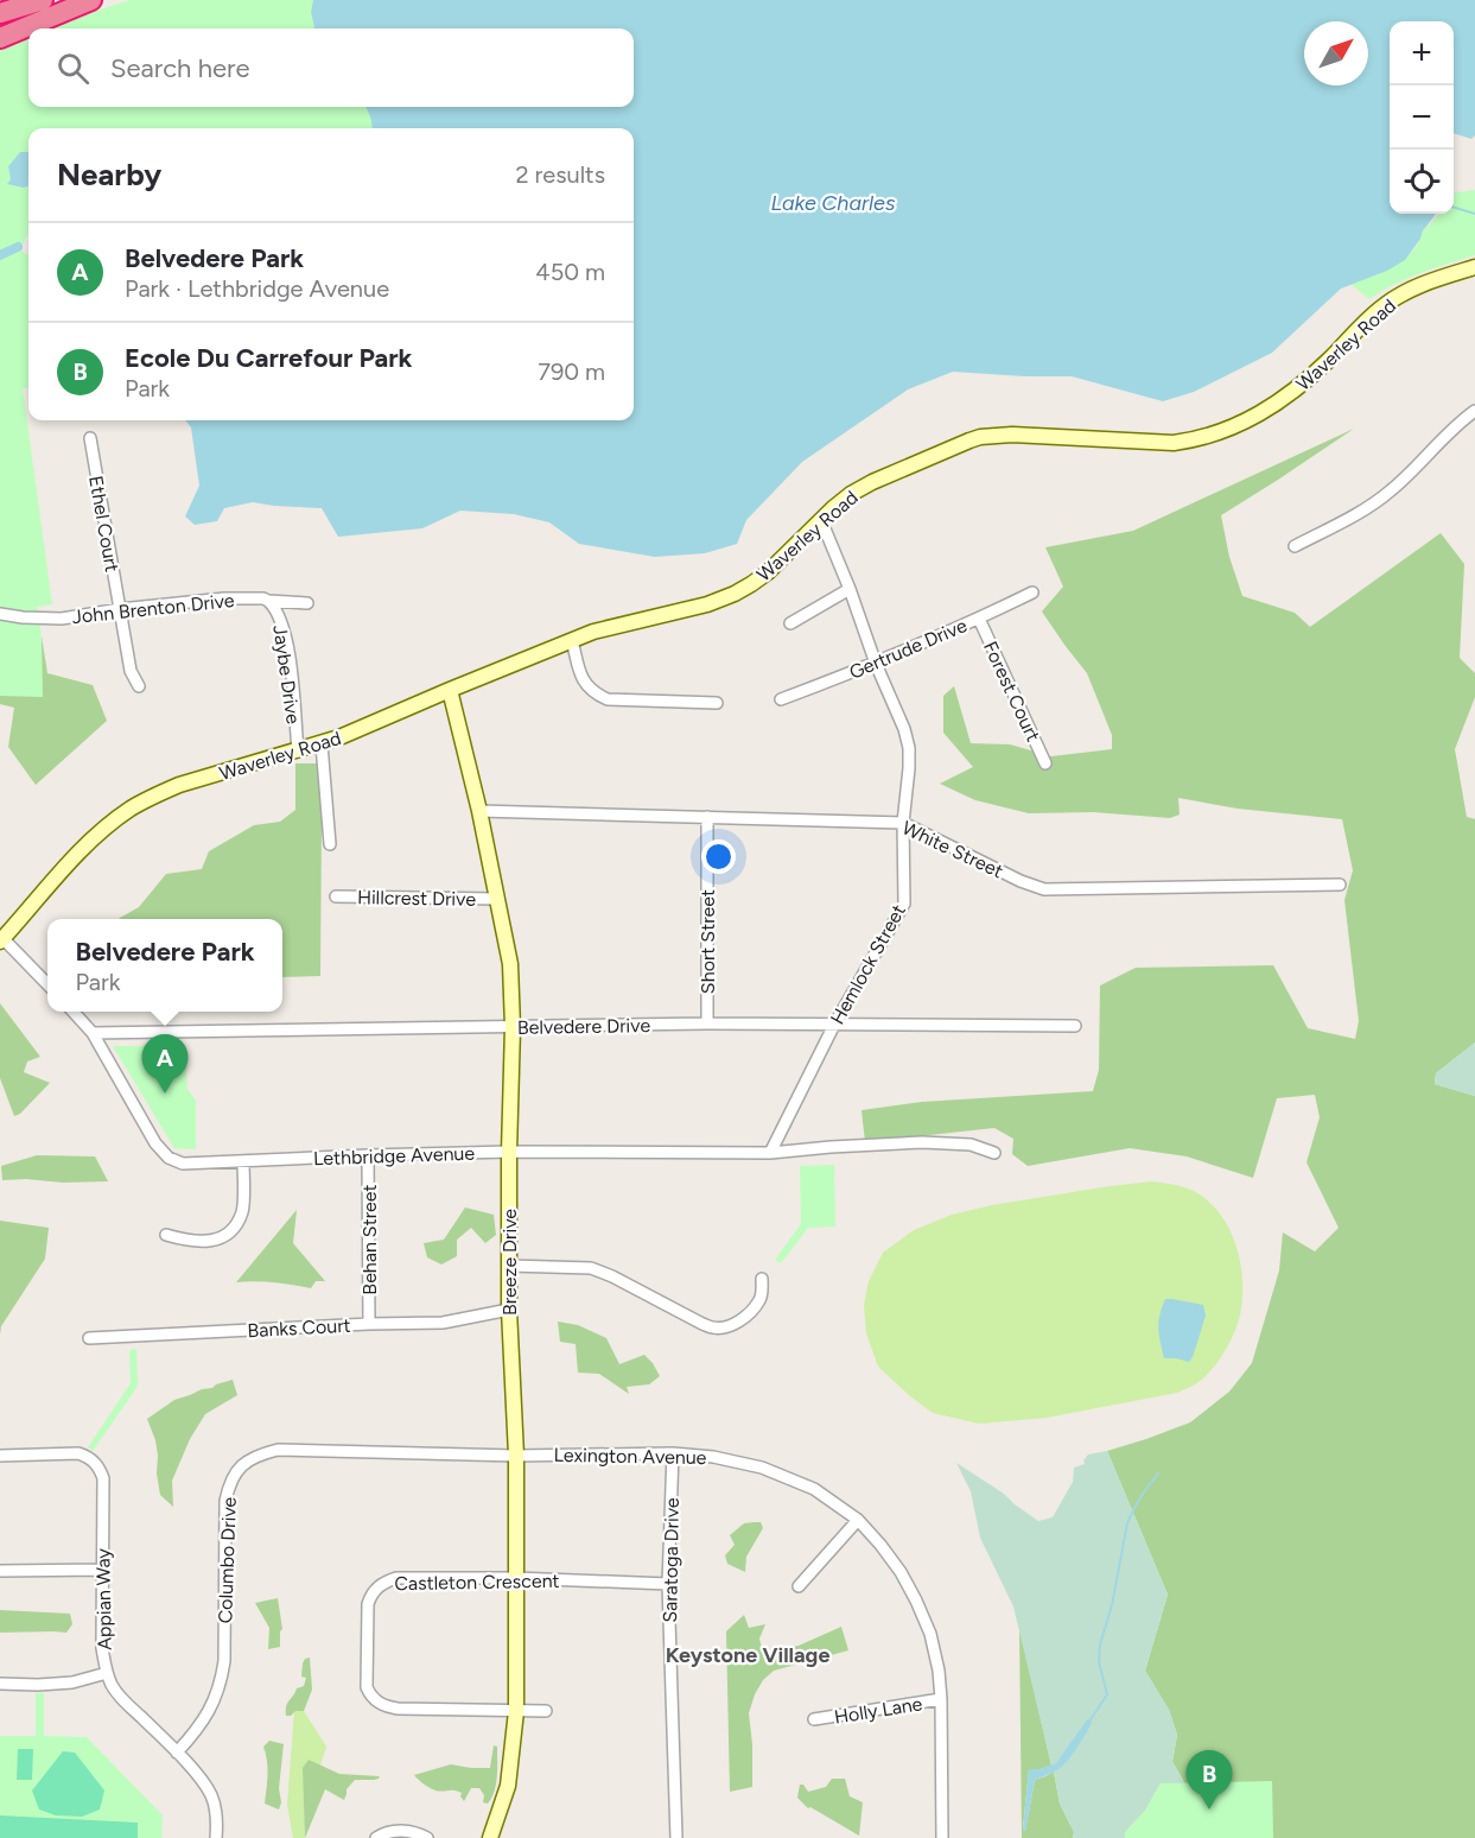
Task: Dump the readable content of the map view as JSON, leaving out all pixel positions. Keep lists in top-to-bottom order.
{
  "streets": {
    "main road": ["Waverley Road", "Breeze Drive"],
    "street": [
      "Ethel Court",
      "John Brenton Drive",
      "Gertrude Drive",
      "Jaybe Drive",
      "Forest Court",
      "White Street",
      "Hillcrest Drive",
      "Short Street",
      "Hemlock Street",
      "Belvedere Drive",
      "Lethbridge Avenue",
      "Behan Street",
      "Banks Court",
      "Lexington Avenue",
      "Columbo Drive",
      "Saratoga Drive",
      "Castleton Crescent",
      "Appian Way",
      "Holly Lane"
    ]
  },
  "crossings": [
    ["Waverley Road", "Jaybe Drive"],
    ["Waverley Road", "Hemlock Street"],
    ["Waverley Road", "Breeze Drive"],
    ["Ethel Court", "John Brenton Drive"],
    ["John Brenton Drive", "Jaybe Drive"],
    ["Gertrude Drive", "Forest Court"],
    ["Gertrude Drive", "Hemlock Street"],
    ["White Street", "Short Street"],
    ["White Street", "Hemlock Street"],
    ["White Street", "Breeze Drive"],
    ["Hillcrest Drive", "Breeze Drive"],
    ["Short Street", "Belvedere Drive"],
    ["Hemlock Street", "Belvedere Drive"],
    ["Hemlock Street", "Lethbridge Avenue"],
    ["Belvedere Drive", "Lethbridge Avenue"],
    ["Belvedere Drive", "Breeze Drive"],
    ["Lethbridge Avenue", "Behan Street"],
    ["Lethbridge Avenue", "Breeze Drive"],
    ["Behan Street", "Banks Court"],
    ["Breeze Drive", "Banks Court"],
    ["Breeze Drive", "Lexington Avenue"],
    ["Breeze Drive", "Columbo Drive"],
    ["Breeze Drive", "Castleton Crescent"],
    ["Lexington Avenue", "Columbo Drive"],
    ["Lexington Avenue", "Saratoga Drive"],
    ["Lexington Avenue", "Holly Lane"],
    ["Columbo Drive", "Appian Way"],
    ["Saratoga Drive", "Castleton Crescent"]
  ],
  "districts": ["Keystone Village"],
  "water": ["Lake Charles"],
  "north": "top right",
  "page": {
    "map_buttons": ["+", "−"],
    "search": "Search here",
    "heading": ["Nearby", "2 results"],
    "list": [
      {
        "mark": "A",
        "name": "Belvedere Park",
        "note": "Park · Lethbridge Avenue",
        "value": "450 m"
      },
      {
        "mark": "B",
        "name": "Ecole Du Carrefour Park",
        "note": "Park",
        "value": "790 m"
      }
    ],
    "popup": ["Belvedere Park", "Park"],
    "pins": ["A", "B"]
  }
}
